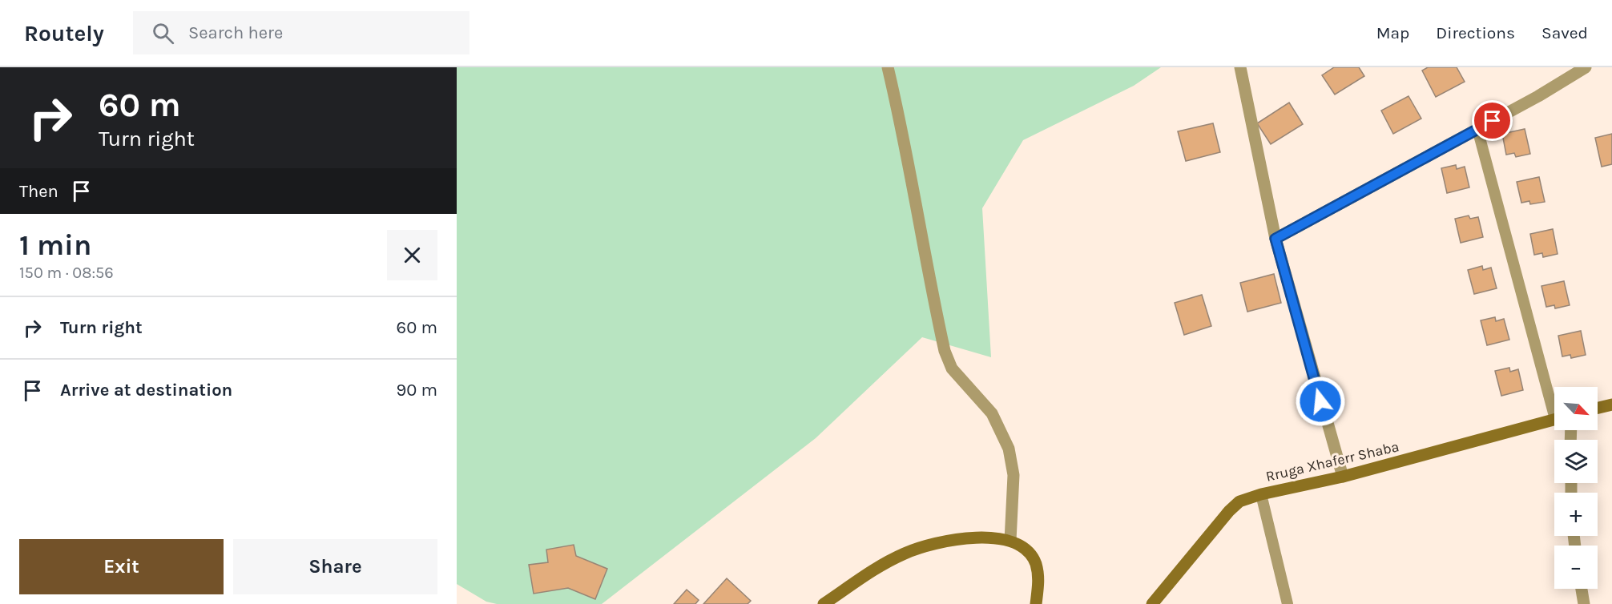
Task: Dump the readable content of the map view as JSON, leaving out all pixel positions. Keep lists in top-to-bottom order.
{
  "streets": {
    "street": ["Rruga Xhaferr Shaba"]
  },
  "north": "bottom right",
  "page": {
    "header": "Routely",
    "search": "Search here",
    "nav": ["Map", "Directions", "Saved"],
    "turn": ["60 m", "Turn right"],
    "then": "Then",
    "heading": ["1 min", "150 m · 08:56"],
    "list": [
      {
        "name": "Turn right",
        "value": "60 m"
      },
      {
        "name": "Arrive at destination",
        "value": "90 m"
      }
    ],
    "map_buttons": ["+", "−"],
    "buttons": ["Exit", "Share"]
  }
}
